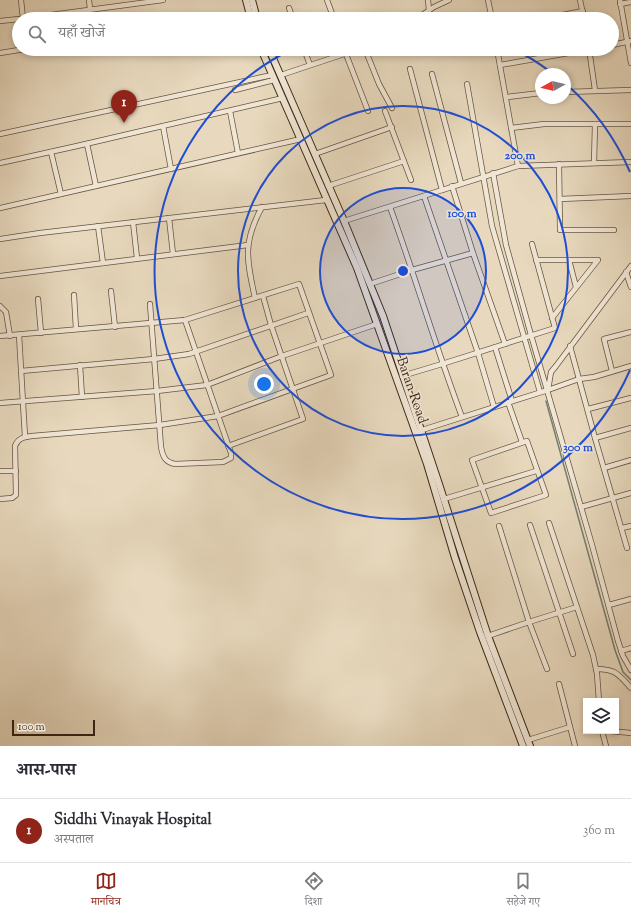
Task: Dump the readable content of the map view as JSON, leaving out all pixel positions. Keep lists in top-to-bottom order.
{
  "streets": {
    "main road": ["Baran Road"]
  },
  "scale_bar": "100 m",
  "north": "left",
  "page": {
    "search": "यहाँ खोजें",
    "pins": "1",
    "scale": "100 m",
    "heading": "आस-पास",
    "list": [
      {
        "mark": "1",
        "name": "Siddhi Vinayak Hospital",
        "note": "अस्पताल",
        "value": "360 m"
      }
    ],
    "nav": ["मानचित्र", "दिशा", "सहेजे गए"]
  },
  "rings": ["200 m", "100 m", "300 m"]
}
